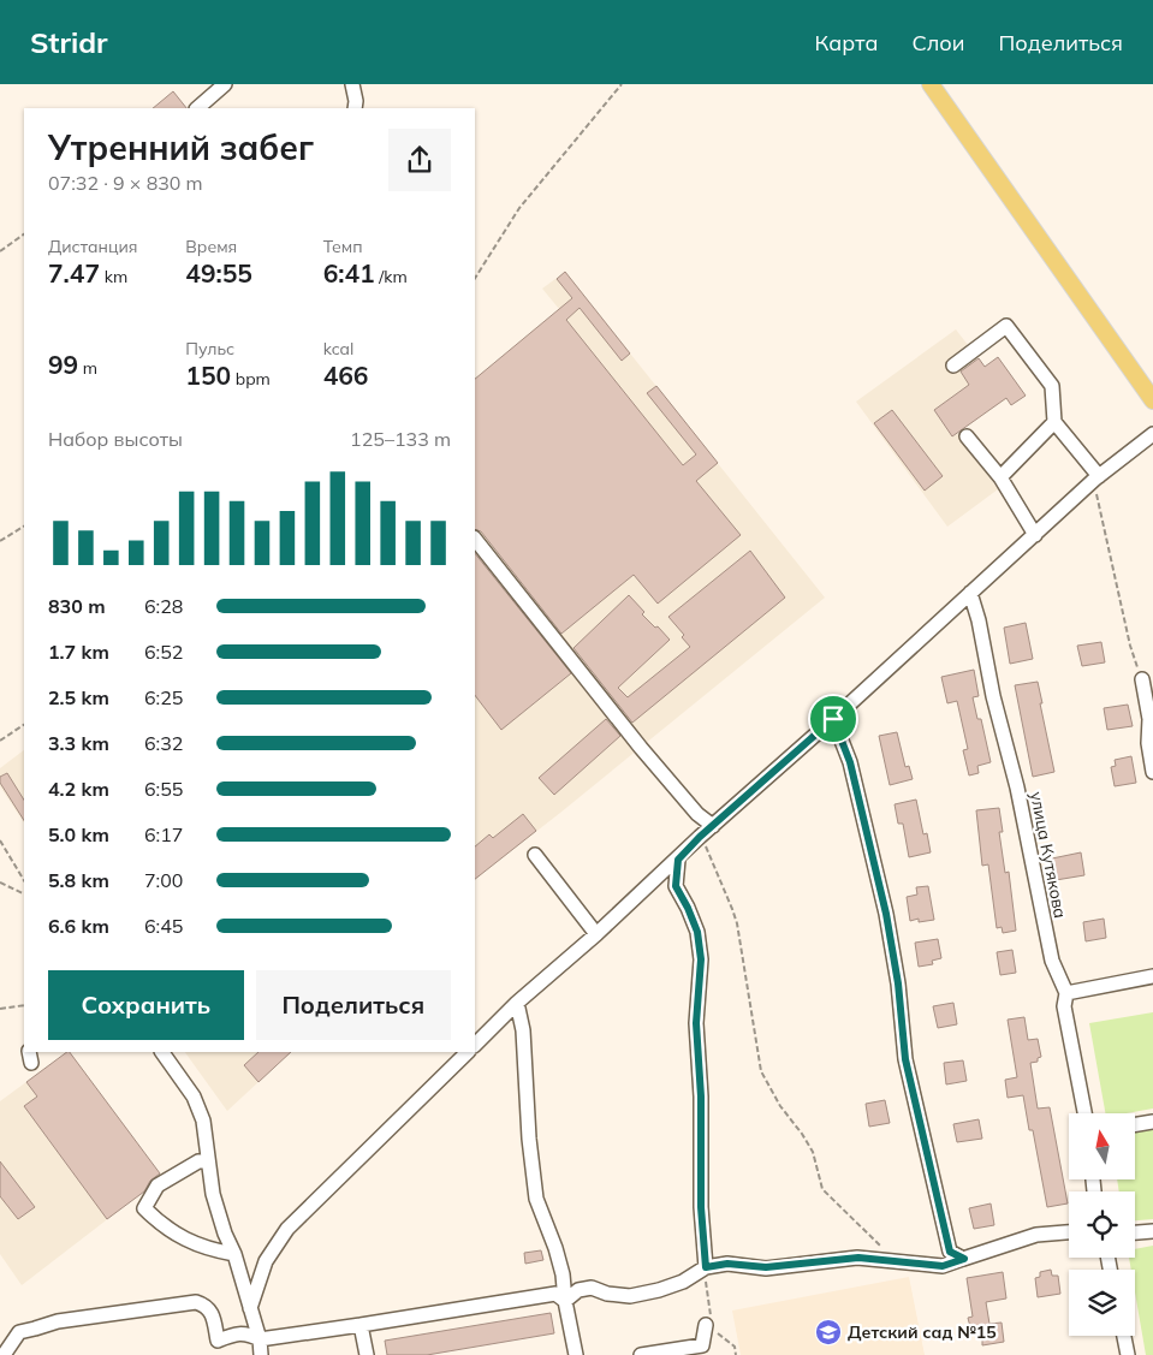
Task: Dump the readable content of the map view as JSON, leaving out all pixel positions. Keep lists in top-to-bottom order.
{
  "streets": {
    "street": ["улица Кутякова"]
  },
  "places": {
    "school or university": ["Детский сад №15"]
  },
  "north": "top",
  "page": {
    "header": "Stridr",
    "nav": ["Карта", "Слои", "Поделиться"],
    "heading": ["Утренний забег", "07:32 · 9 × 830 m"],
    "stats": [
      ["Дистанция", "7.47 km"],
      ["Время", "49:55"],
      ["Темп", "6:41 /km"],
      ["99 m"],
      ["Пульс", "150 bpm"],
      ["kcal", "466"]
    ],
    "chart": ["Набор высоты", "125–133 m"],
    "list": [
      {
        "name": "830 m",
        "note": "6:28"
      },
      {
        "name": "1.7 km",
        "note": "6:52"
      },
      {
        "name": "2.5 km",
        "note": "6:25"
      },
      {
        "name": "3.3 km",
        "note": "6:32"
      },
      {
        "name": "4.2 km",
        "note": "6:55"
      },
      {
        "name": "5.0 km",
        "note": "6:17"
      },
      {
        "name": "5.8 km",
        "note": "7:00"
      },
      {
        "name": "6.6 km",
        "note": "6:45"
      }
    ],
    "buttons": ["Сохранить", "Поделиться"]
  }
}
